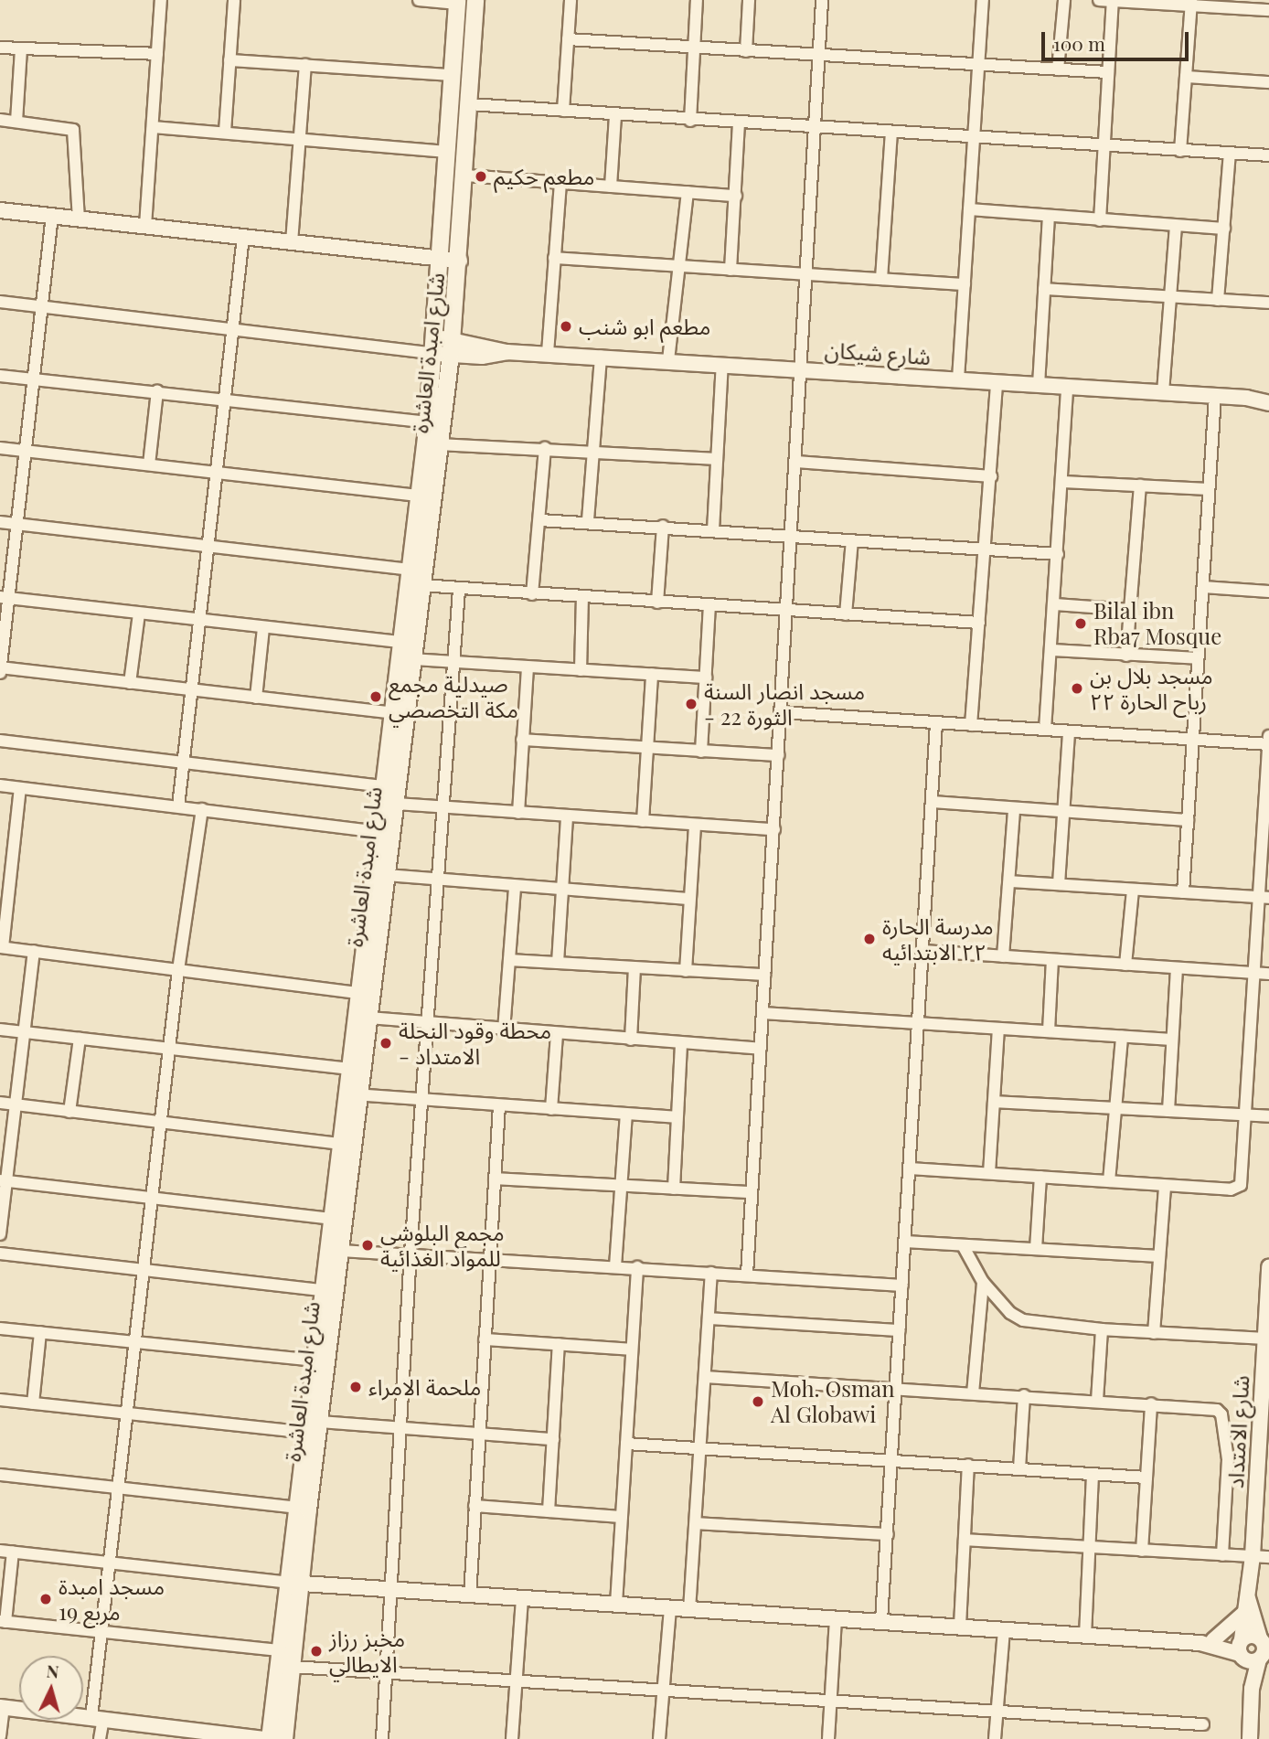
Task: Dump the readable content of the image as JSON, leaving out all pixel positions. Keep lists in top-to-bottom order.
{
  "streets": {
    "main road": ["شارع امبدة العاشرة"],
    "street": ["شارع شيكان", "شارع الامتداد"]
  },
  "crossings": [
    ["شارع امبدة العاشرة", "شارع شيكان"]
  ],
  "places": [
    "مطعم حكيم",
    "مطعم ابو شنب",
    "Bilal ibn Rba7 Mosque",
    "مسجد بلال بن رباح الحارة ٢٢",
    "صيدلية مجمع مكة التخصصي",
    "مسجد انصار السنة - الثورة 22",
    "مدرسة الحارة ٢٢ الابتدائيه",
    "محطة وقود النحلة - الامتداد",
    "مجمع البلوشي للمواد الغذائية",
    "ملحمة الامراء",
    "Moh. Osman Al Globawi",
    "مسجد امبدة مربع 19",
    "مخبز رزاز الايطالي"
  ],
  "scale_bar": "100 m",
  "north": "top"
}
